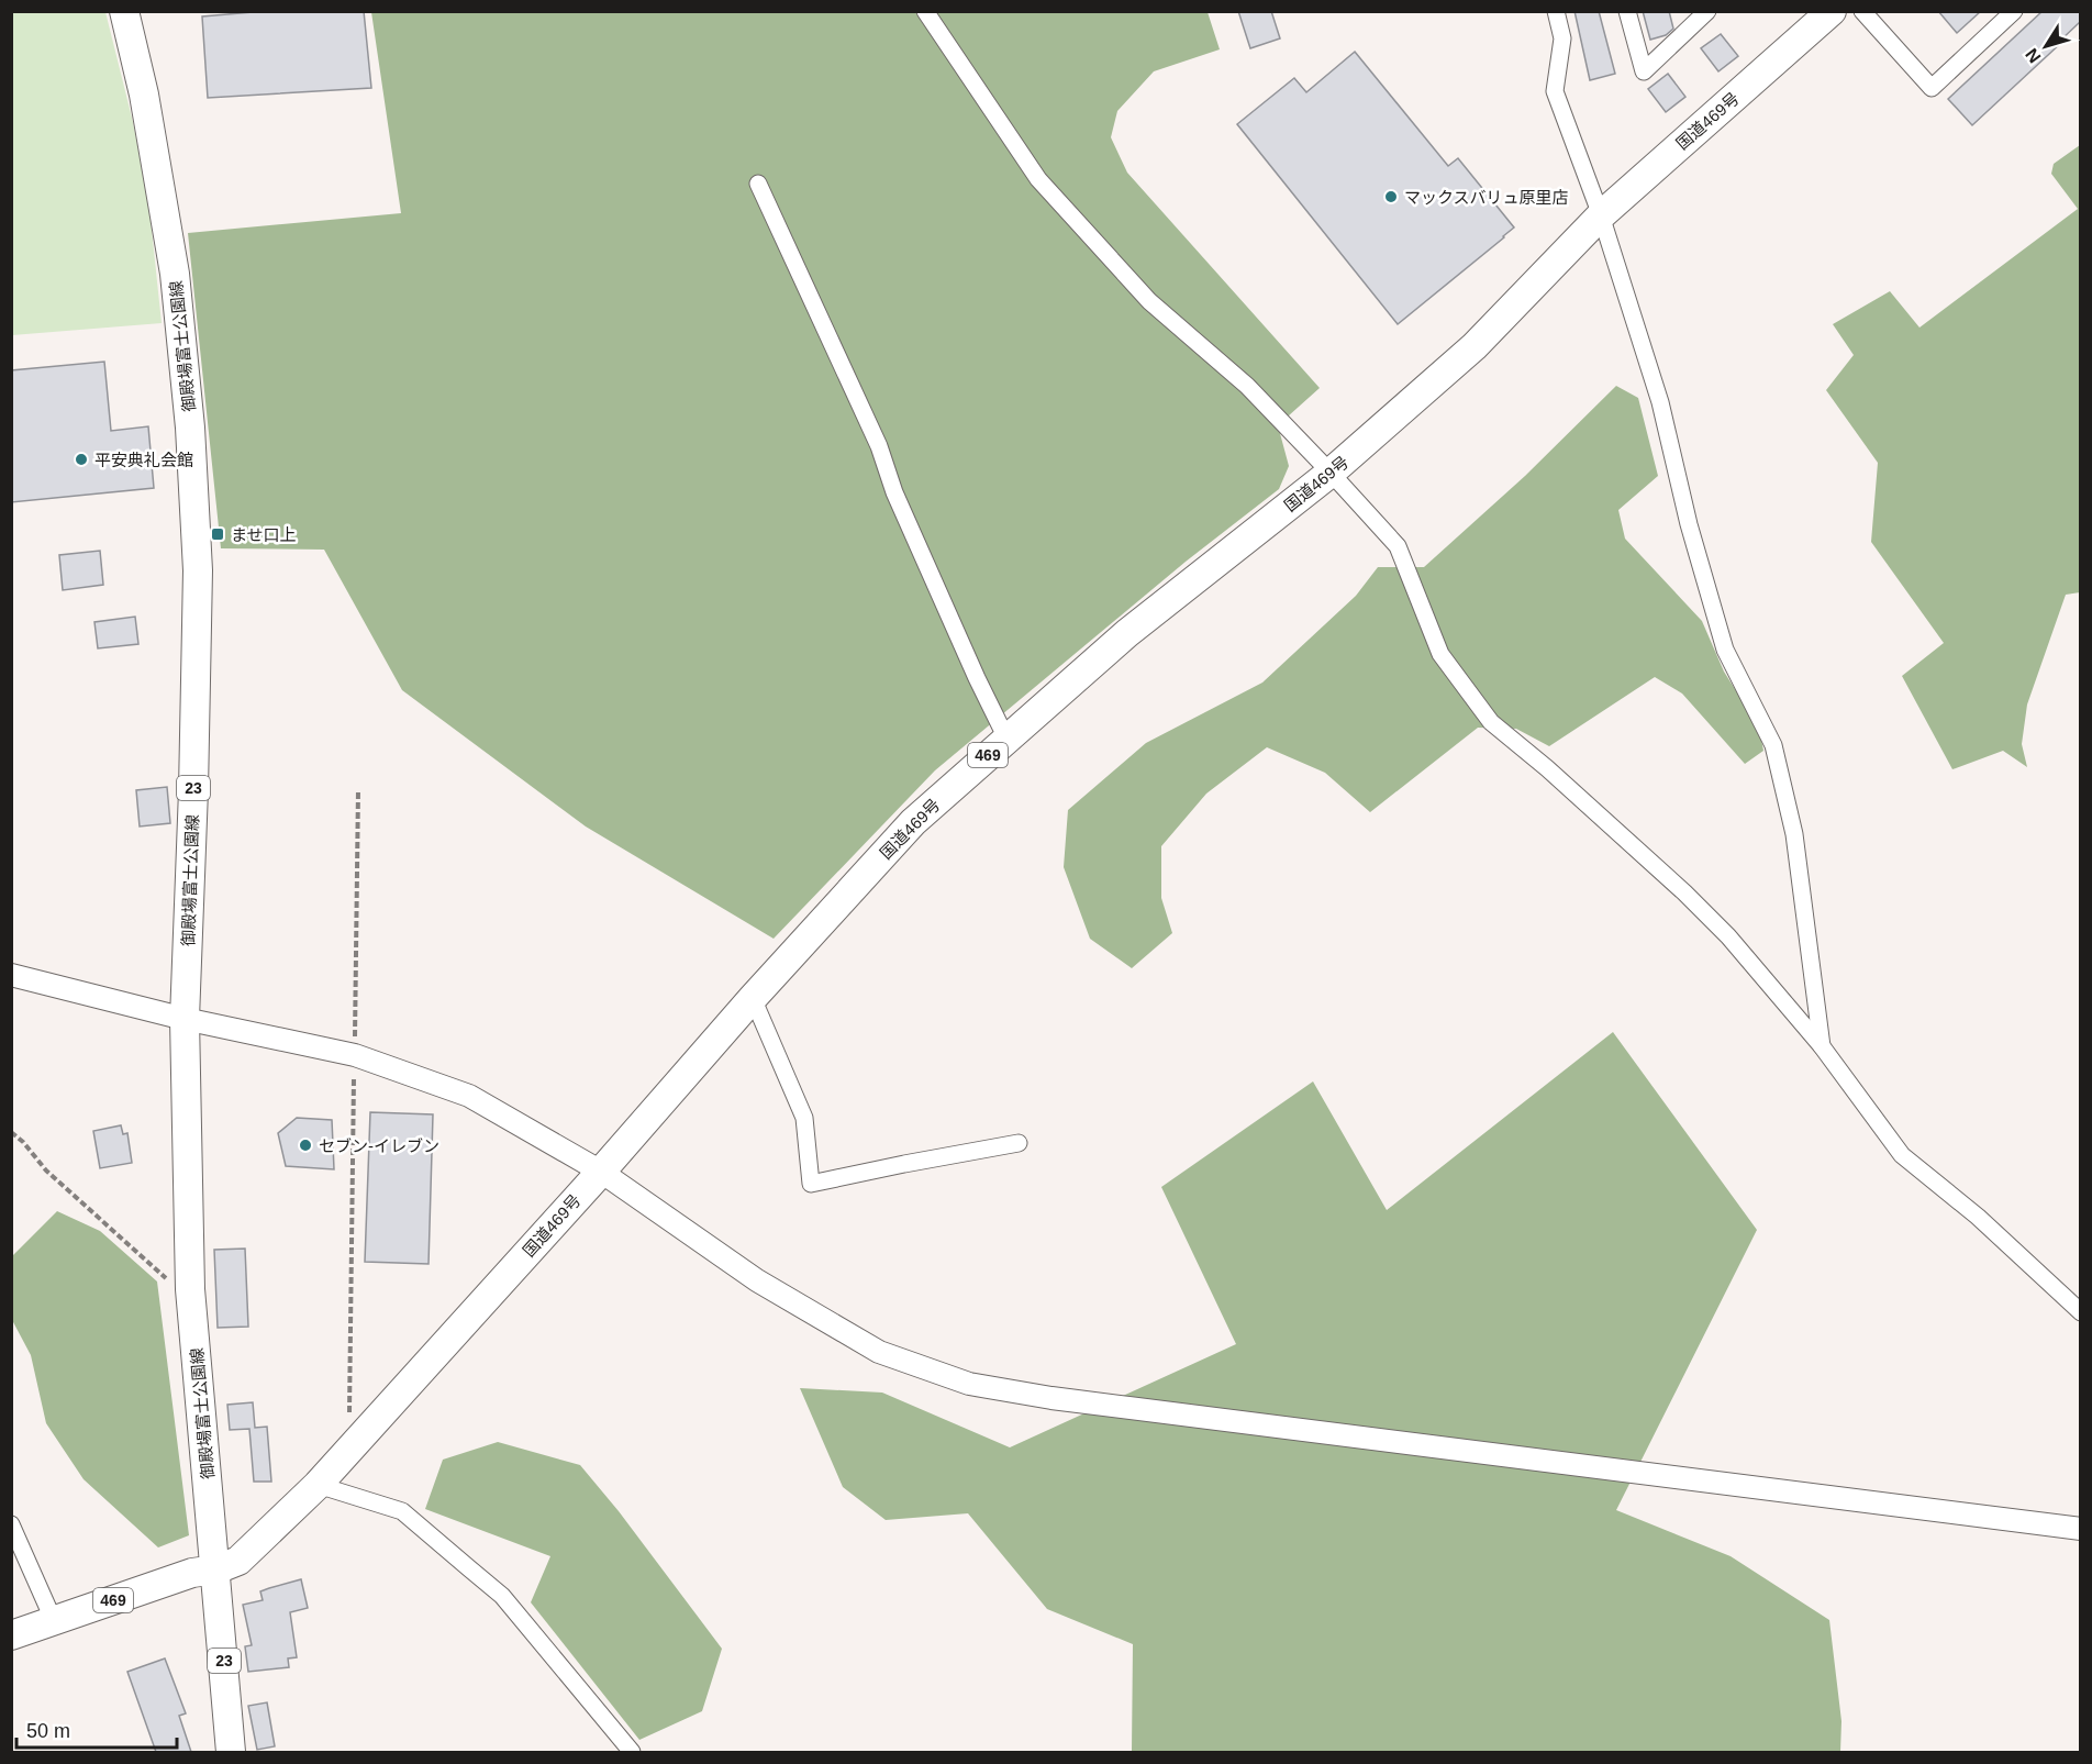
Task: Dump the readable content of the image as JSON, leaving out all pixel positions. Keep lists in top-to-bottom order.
{
  "streets": {
    "main road": [
      "国道469号",
      "御殿場富士公園線",
      "469",
      "23"
    ]
  },
  "crossings": [
    ["国道469号", "御殿場富士公園線"]
  ],
  "places": {
    "other": ["マックスバリュ原里店", "平安典礼会館", "セブン-イレブン"],
    "transit": ["ませ口上"]
  },
  "scale_bar": "50 m",
  "north": "bottom left"
}
